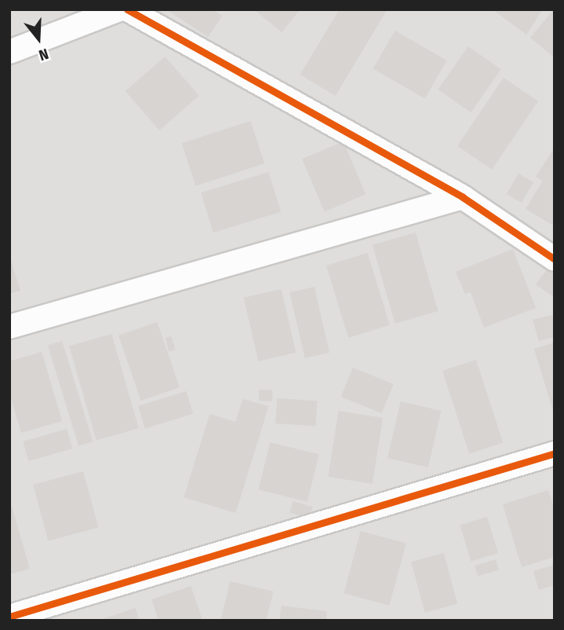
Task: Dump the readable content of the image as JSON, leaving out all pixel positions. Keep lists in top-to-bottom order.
{
  "north": "bottom"
}
